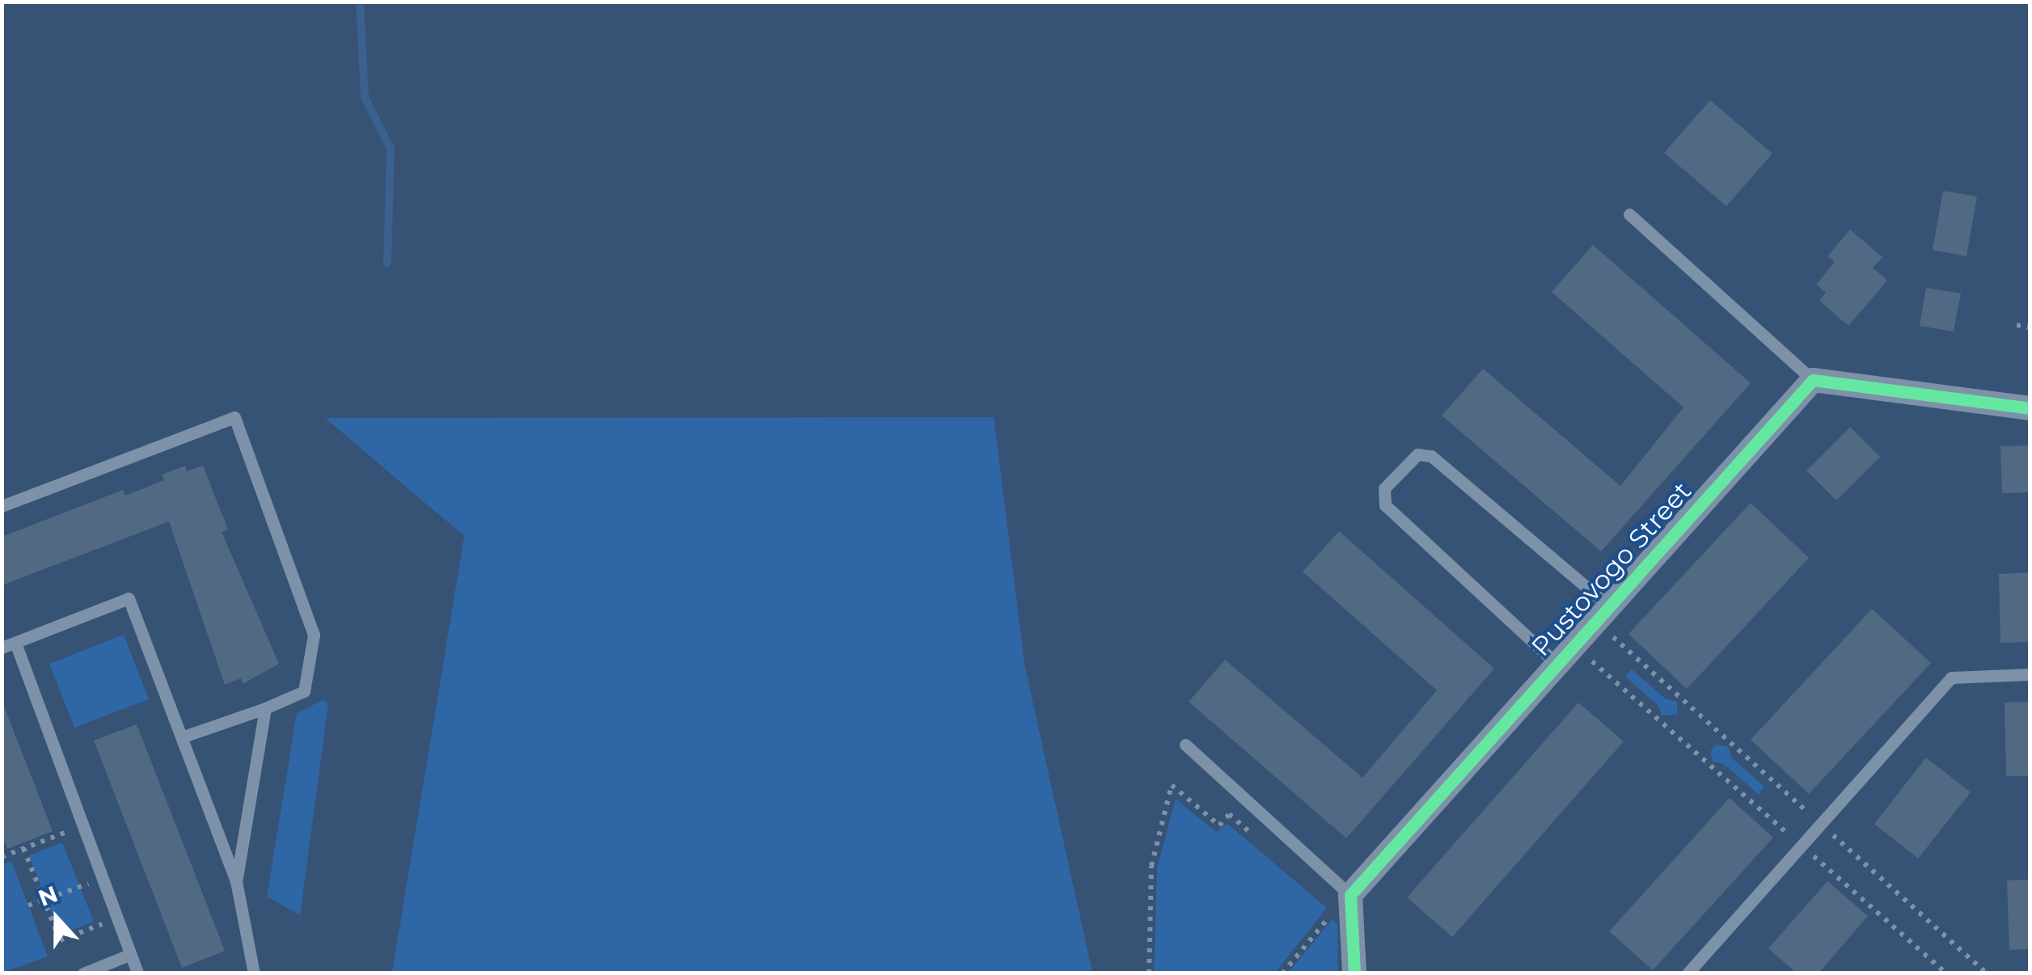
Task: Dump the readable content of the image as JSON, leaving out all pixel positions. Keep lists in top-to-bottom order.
{
  "streets": {
    "street": ["Pustovogo Street"]
  },
  "north": "top"
}
